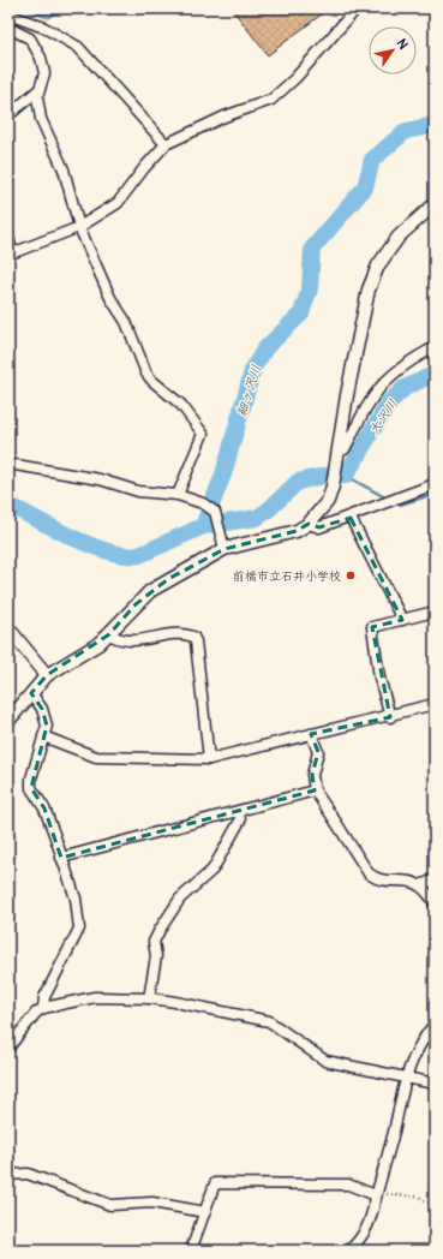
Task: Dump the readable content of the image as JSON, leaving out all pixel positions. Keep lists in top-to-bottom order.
{
  "water": ["細ヶ沢川", "大沢川"],
  "places": ["前橋市立石井小学校"],
  "north": "top right"
}
